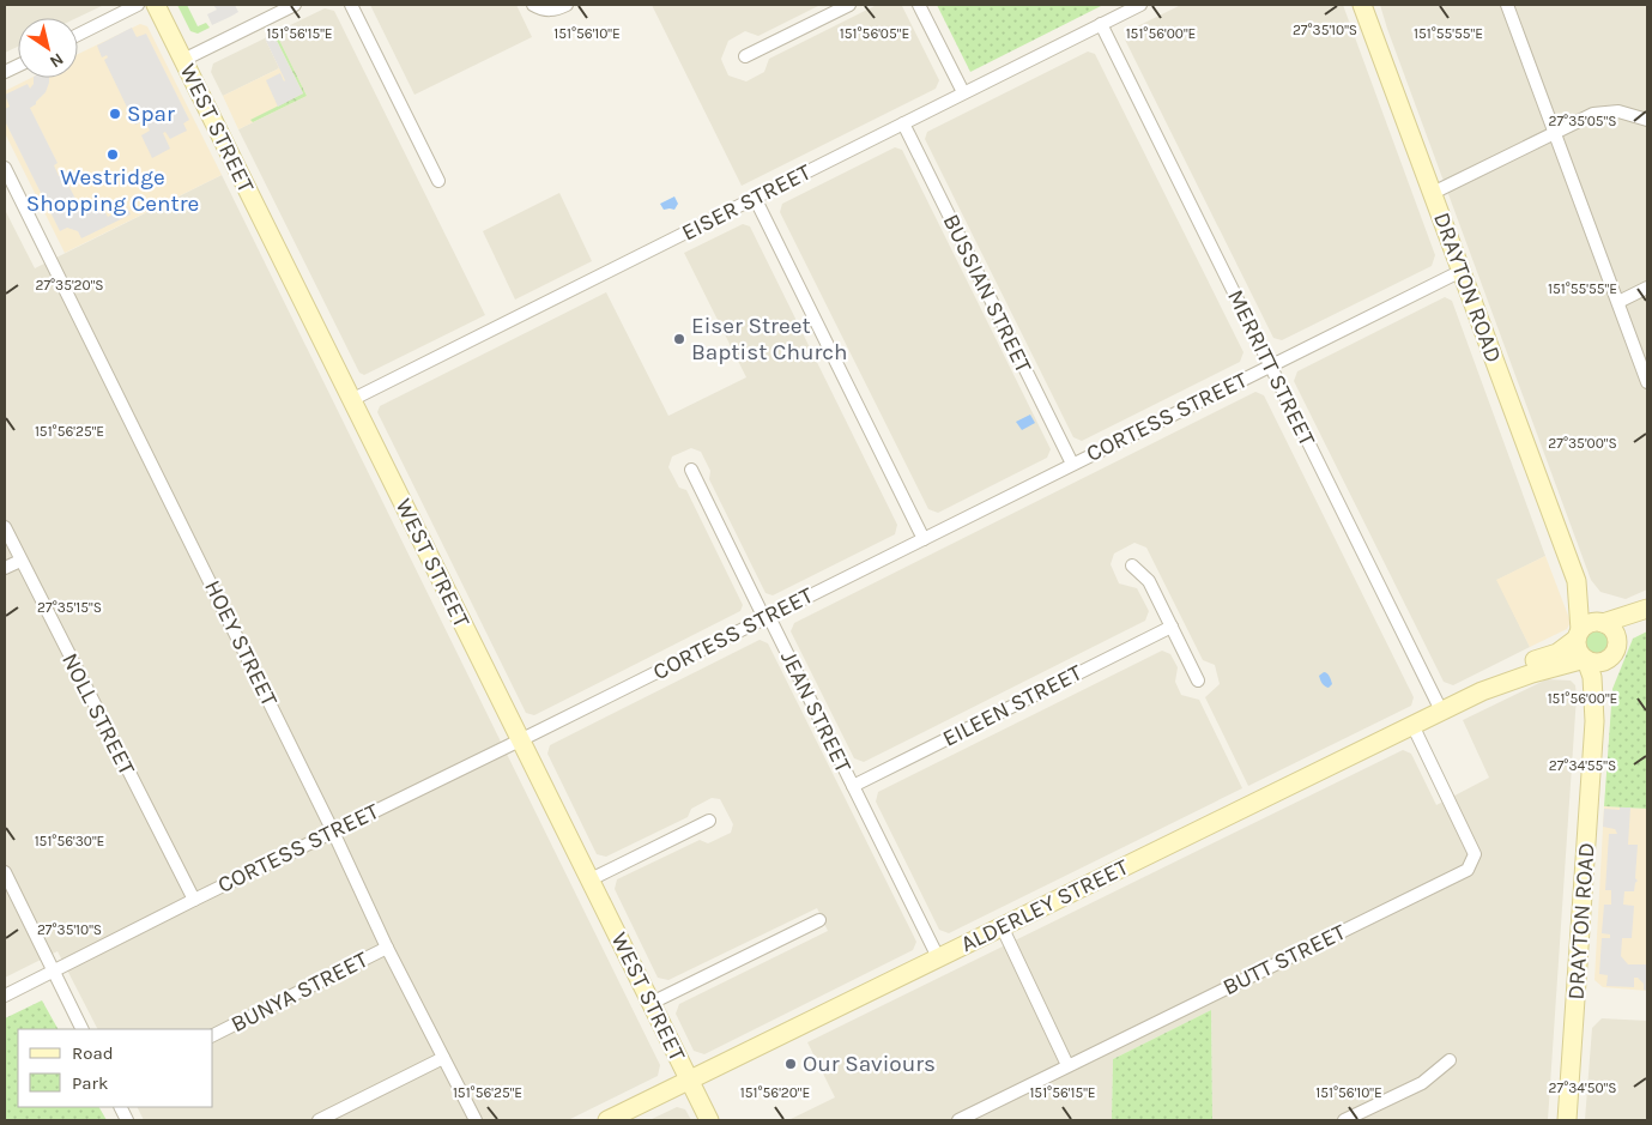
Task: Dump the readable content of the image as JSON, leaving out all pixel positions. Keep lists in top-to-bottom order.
{
  "streets": {
    "main road": ["WEST STREET", "DRAYTON ROAD", "ALDERLEY STREET"],
    "street": [
      "EISER STREET",
      "BUSSIAN STREET",
      "MERRITT STREET",
      "CORTESS STREET",
      "HOEY STREET",
      "EILEEN STREET",
      "JEAN STREET",
      "NOLL STREET",
      "BUTT STREET",
      "BUNYA STREET"
    ]
  },
  "crossings": [
    ["WEST STREET", "EISER STREET"],
    ["WEST STREET", "CORTESS STREET"],
    ["WEST STREET", "ALDERLEY STREET"],
    ["EISER STREET", "BUSSIAN STREET"],
    ["EISER STREET", "MERRITT STREET"],
    ["DRAYTON ROAD", "CORTESS STREET"],
    ["DRAYTON ROAD", "ALDERLEY STREET"],
    ["BUSSIAN STREET", "CORTESS STREET"],
    ["MERRITT STREET", "CORTESS STREET"],
    ["MERRITT STREET", "ALDERLEY STREET"],
    ["CORTESS STREET", "HOEY STREET"],
    ["CORTESS STREET", "JEAN STREET"],
    ["CORTESS STREET", "NOLL STREET"],
    ["HOEY STREET", "BUNYA STREET"],
    ["EILEEN STREET", "JEAN STREET"],
    ["JEAN STREET", "ALDERLEY STREET"],
    ["ALDERLEY STREET", "BUTT STREET"]
  ],
  "places": [
    "Spar",
    "Westridge Shopping Centre",
    "Eiser Street Baptist Church",
    "Our Saviours"
  ],
  "legend": ["Road", "Park"],
  "north": "bottom right",
  "coordinates": [
    "27°35'10\"S",
    "151°56'15\"E",
    "151°56'10\"E",
    "151°56'05\"E",
    "151°56'00\"E",
    "151°55'55\"E",
    "27°35'05\"S",
    "27°35'20\"S",
    "151°56'25\"E",
    "27°35'00\"S",
    "27°35'15\"S",
    "27°34'55\"S",
    "151°56'30\"E",
    "27°34'50\"S",
    "151°56'20\"E"
  ]
}
